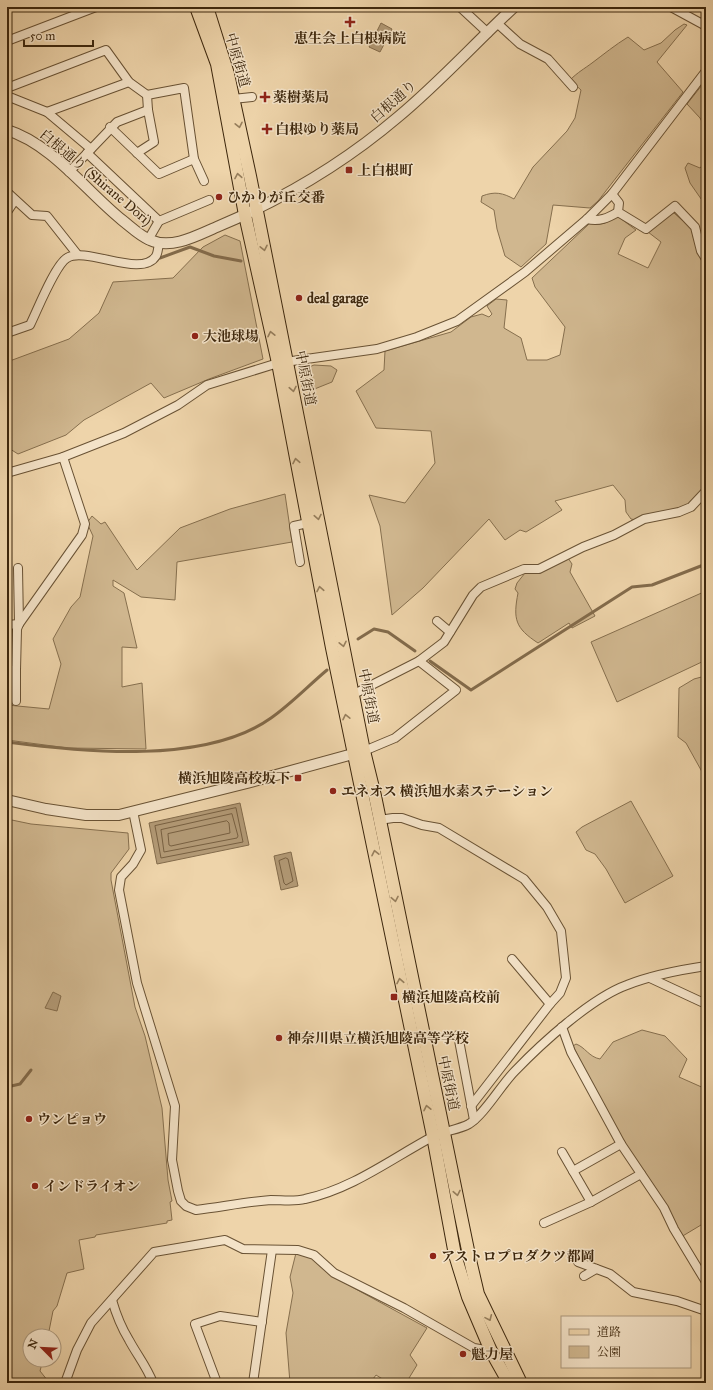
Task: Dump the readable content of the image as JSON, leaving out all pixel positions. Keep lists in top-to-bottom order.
{
  "streets": {
    "main road": ["中原街道"],
    "street": ["白根通り", "白根通り (Shirane Dori)"]
  },
  "crossings": [
    ["中原街道", "白根通り"],
    ["中原街道", "白根通り (Shirane Dori)"],
    ["白根通り", "白根通り (Shirane Dori)"]
  ],
  "places": {
    "health": ["恵生会上白根病院", "薬樹薬局", "白根ゆり薬局"],
    "transit": ["上白根町", "横浜旭陵高校坂下", "横浜旭陵高校前"],
    "other": [
      "ひかりが丘交番",
      "deal garage",
      "大池球場",
      "エネオス 横浜旭水素ステーション",
      "神奈川県立横浜旭陵高等学校",
      "ウンピョウ",
      "インドライオン",
      "アストロプロダクツ都岡",
      "魁力屋"
    ]
  },
  "legend": ["道路", "公園"],
  "scale_bar": "50 m",
  "north": "top left"
}
